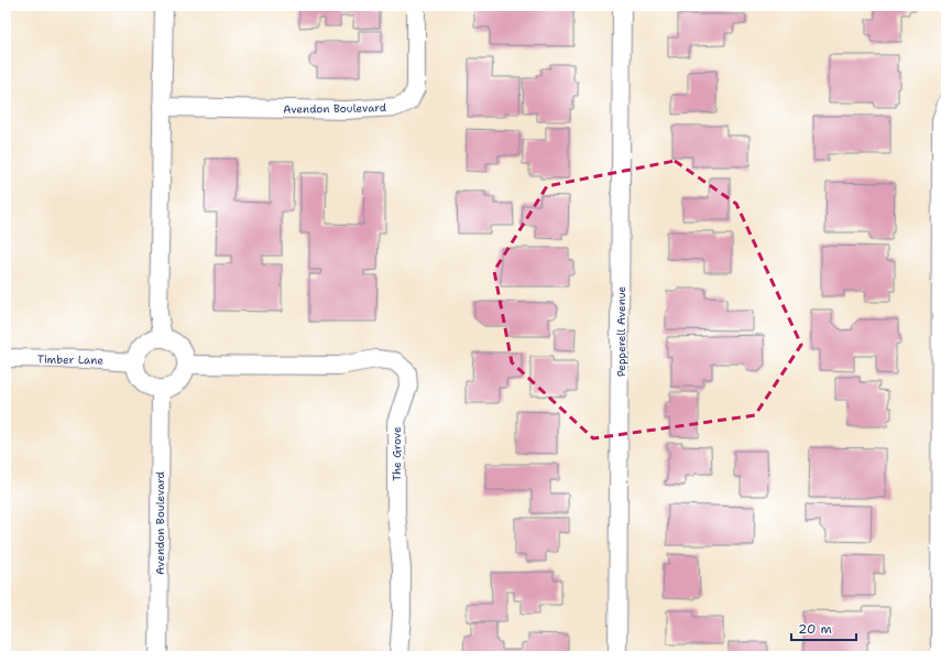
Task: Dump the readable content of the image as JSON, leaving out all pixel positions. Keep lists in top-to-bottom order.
{
  "streets": {
    "street": [
      "Avendon Boulevard",
      "Pepperell Avenue",
      "Timber Lane",
      "The Grove"
    ]
  },
  "crossings": [
    ["Avendon Boulevard", "Timber Lane"],
    ["Avendon Boulevard", "The Grove"],
    ["Timber Lane", "The Grove"]
  ],
  "scale_bar": "20 m"
}
